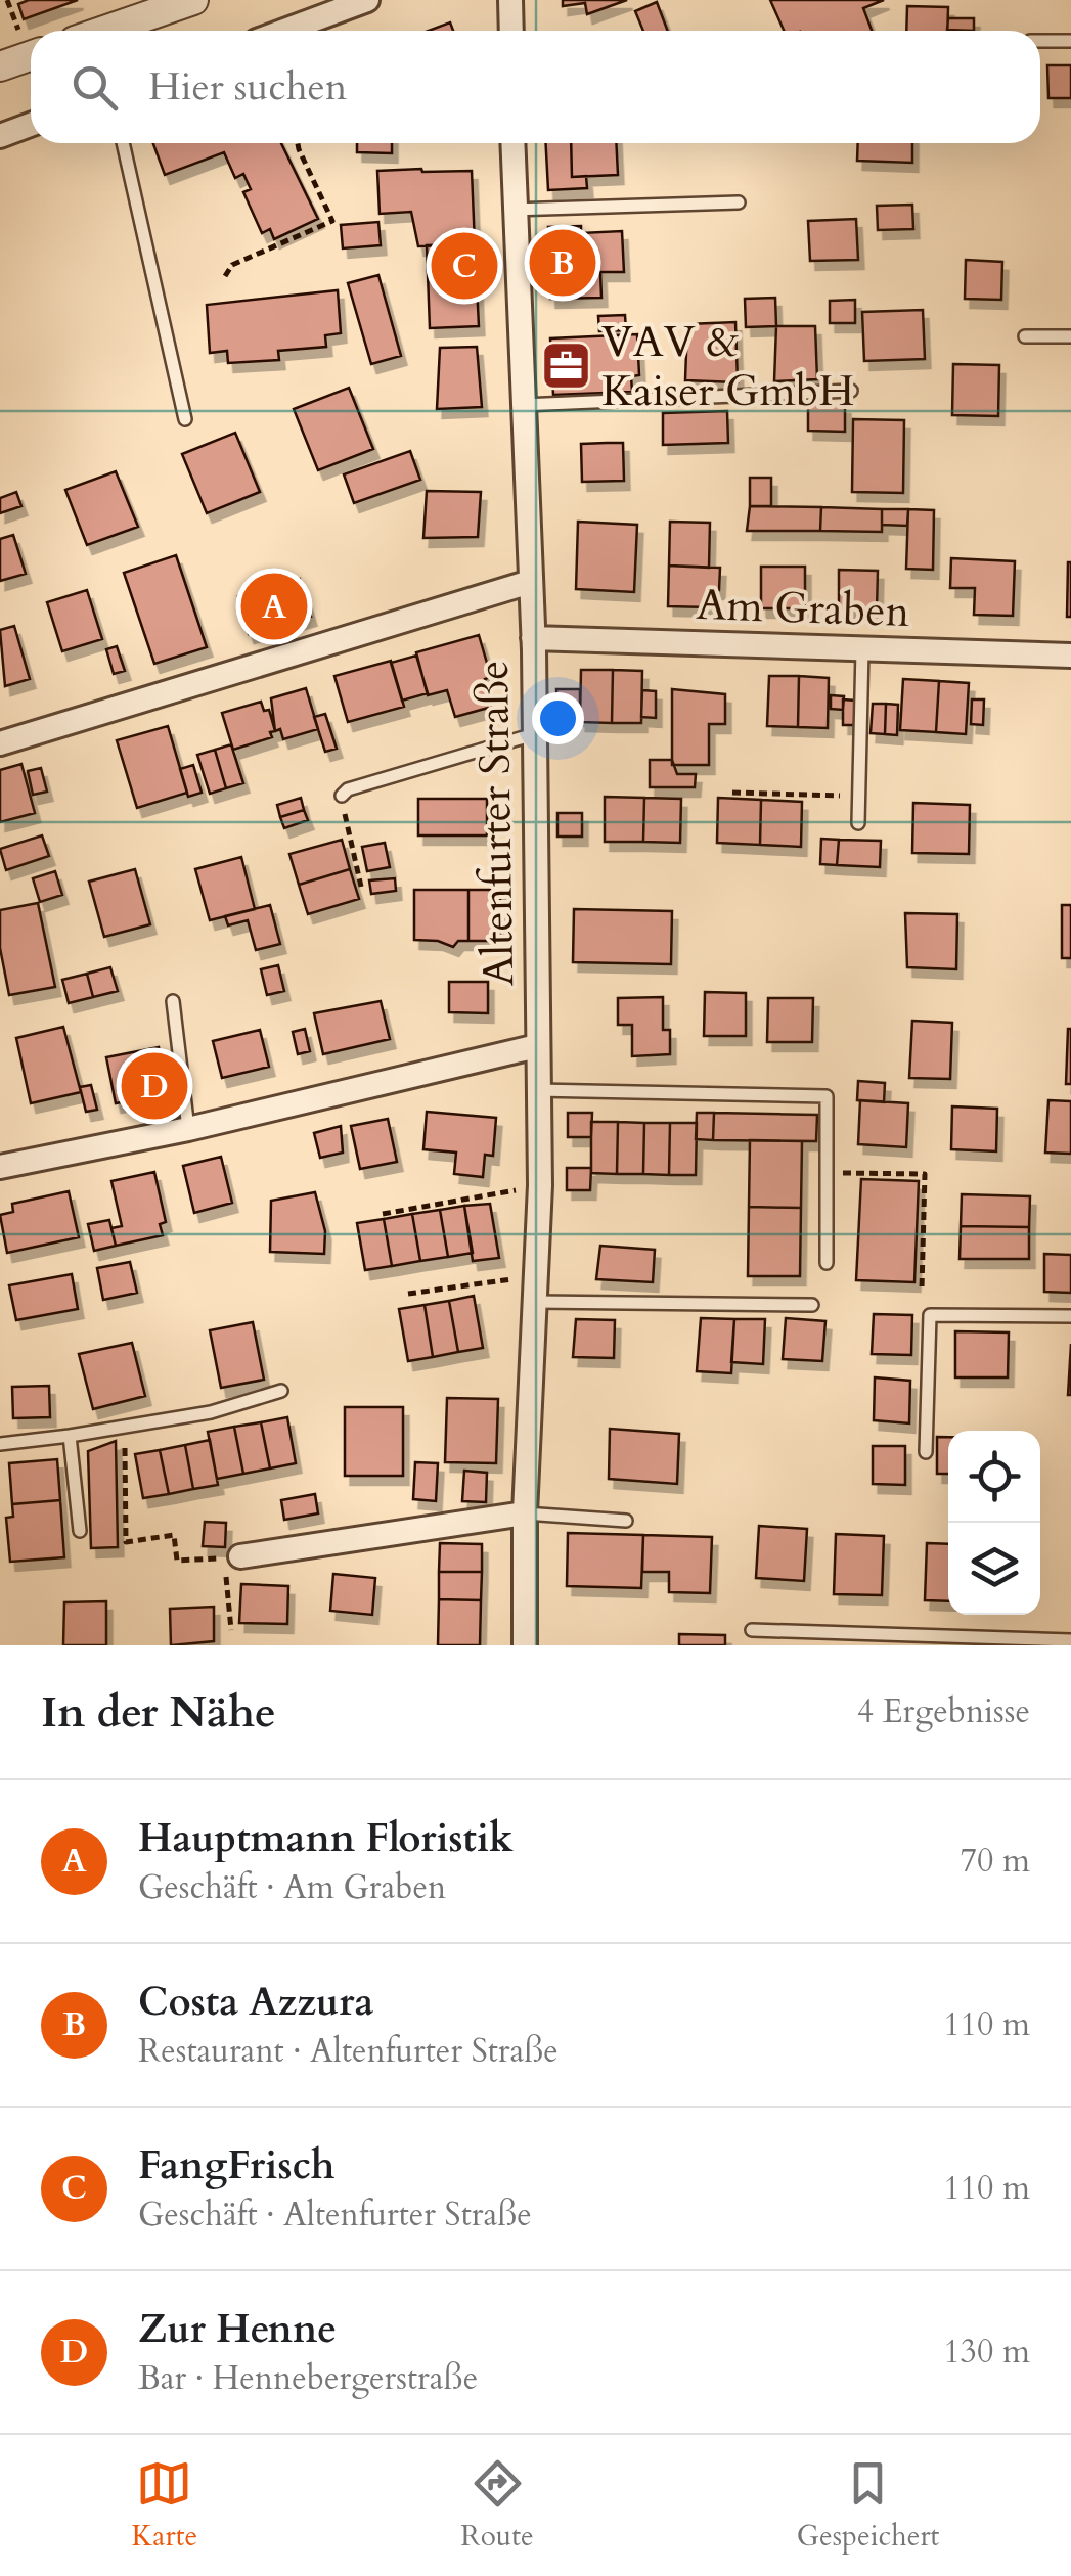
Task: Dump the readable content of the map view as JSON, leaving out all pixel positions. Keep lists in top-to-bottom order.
{
  "streets": {
    "street": ["Am Graben", "Altenfurter Straße"]
  },
  "crossings": [
    ["Am Graben", "Altenfurter Straße"]
  ],
  "places": {
    "office": ["VAV & Kaiser GmbH"]
  },
  "page": {
    "search": "Hier suchen",
    "pins": [
      "B",
      "C",
      "A",
      "D"
    ],
    "heading": ["In der Nähe", "4 Ergebnisse"],
    "list": [
      {
        "mark": "A",
        "name": "Hauptmann Floristik",
        "note": "Geschäft · Am Graben",
        "value": "70 m"
      },
      {
        "mark": "B",
        "name": "Costa Azzura",
        "note": "Restaurant · Altenfurter Straße",
        "value": "110 m"
      },
      {
        "mark": "C",
        "name": "FangFrisch",
        "note": "Geschäft · Altenfurter Straße",
        "value": "110 m"
      },
      {
        "mark": "D",
        "name": "Zur Henne",
        "note": "Bar · Hennebergerstraße",
        "value": "130 m"
      }
    ],
    "nav": ["Karte", "Route", "Gespeichert"]
  }
}
